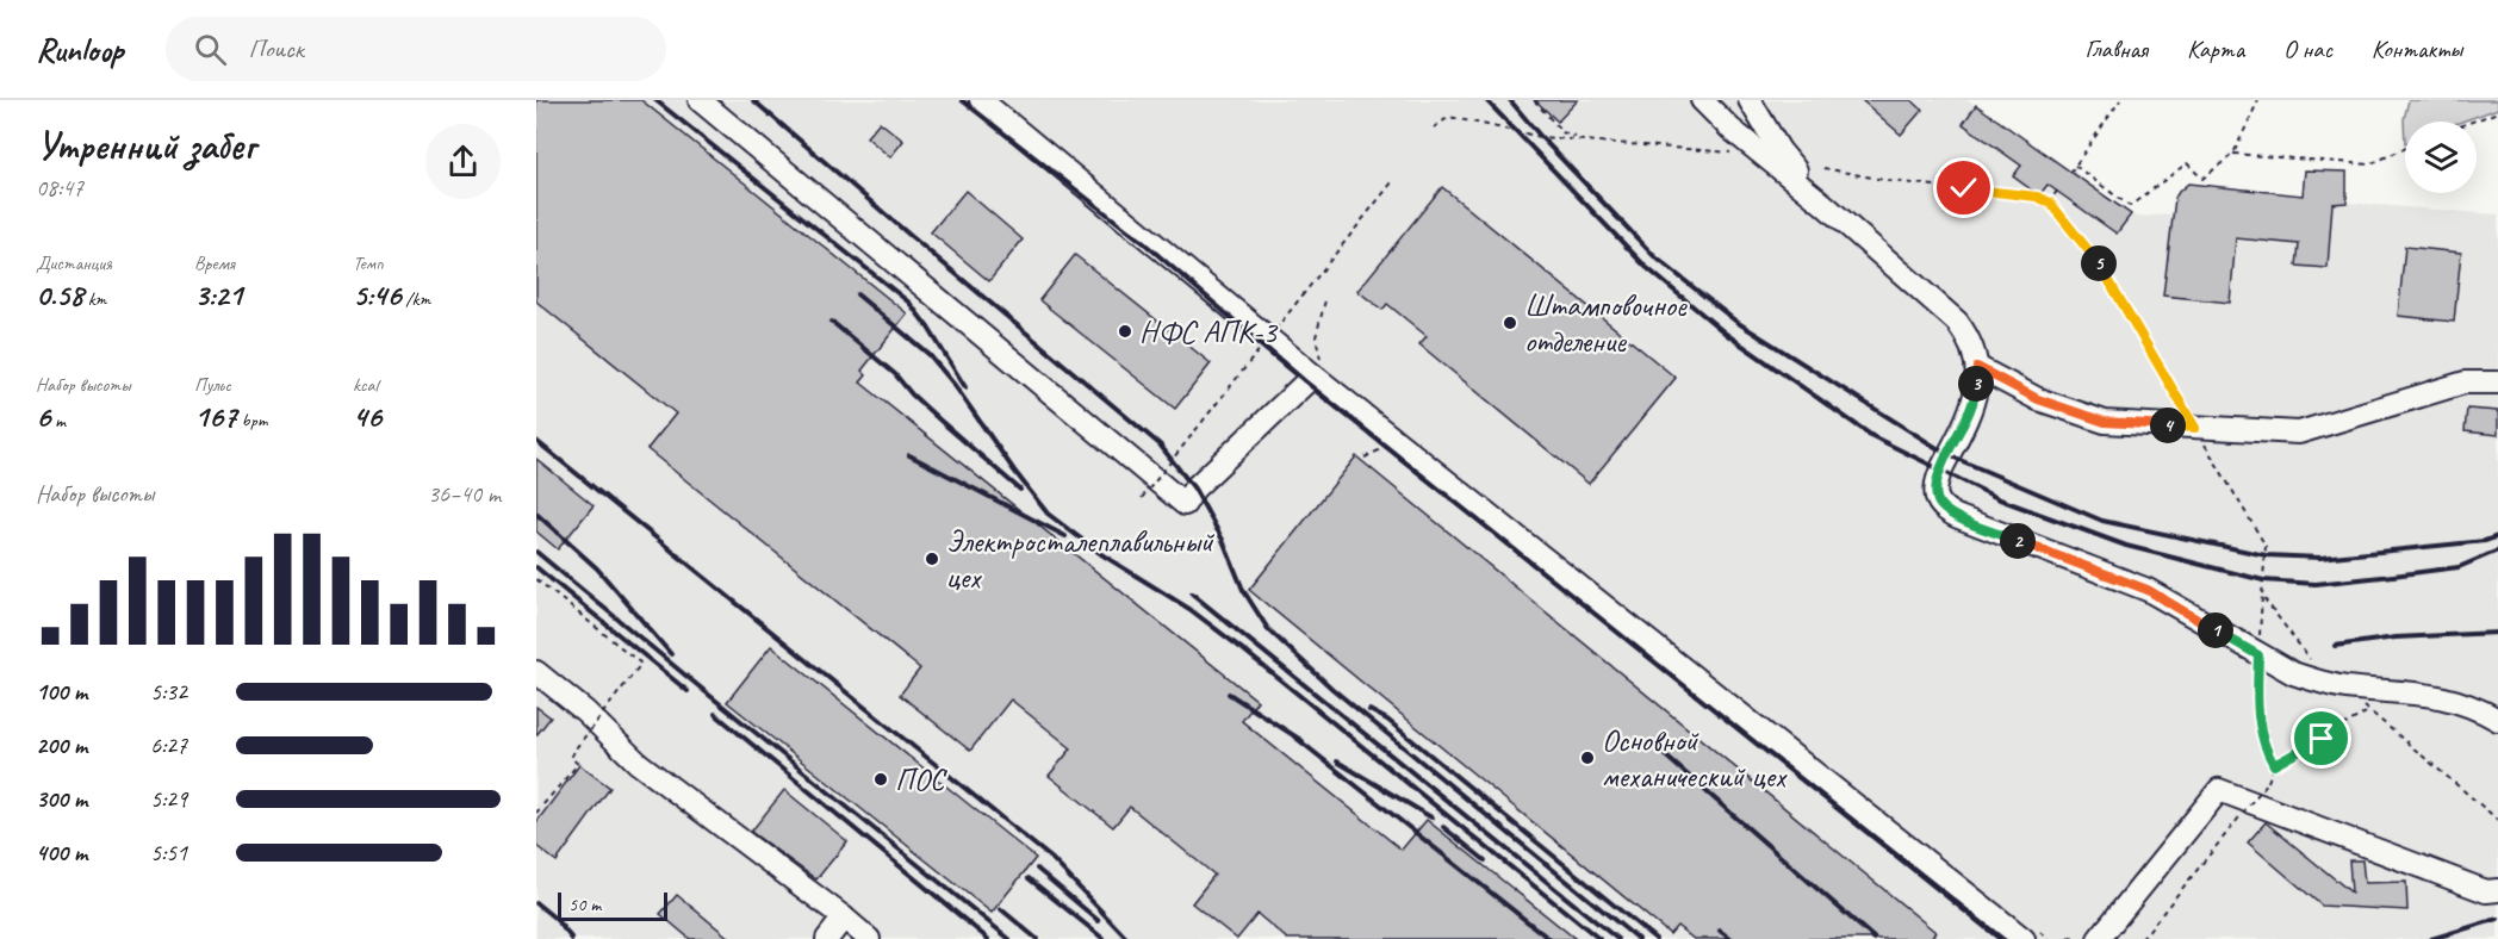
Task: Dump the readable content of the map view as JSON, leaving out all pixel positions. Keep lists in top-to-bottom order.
{
  "places": [
    "Штамповочное отделение",
    "НФС АПК-3",
    "Электросталеплавильный цех",
    "Основной механический цех",
    "ПОС"
  ],
  "scale_bar": "50 m",
  "page": {
    "header": "Runloop",
    "search": "Поиск",
    "nav": [
      "Главная",
      "Карта",
      "О нас",
      "Контакты"
    ],
    "heading": ["Утренний забег", "08:47"],
    "stats": [
      ["Дистанция", "0.58 km"],
      ["Время", "3:21"],
      ["Темп", "5:46 /km"],
      ["Набор высоты", "6 m"],
      ["Пульс", "167 bpm"],
      ["kcal", "46"]
    ],
    "pins": [
      "5",
      "3",
      "4",
      "2",
      "1"
    ],
    "chart": ["Набор высоты", "36–40 m"],
    "list": [
      {
        "name": "100 m",
        "note": "5:32"
      },
      {
        "name": "200 m",
        "note": "6:27"
      },
      {
        "name": "300 m",
        "note": "5:29"
      },
      {
        "name": "400 m",
        "note": "5:51"
      }
    ],
    "scale": "50 m"
  }
}
